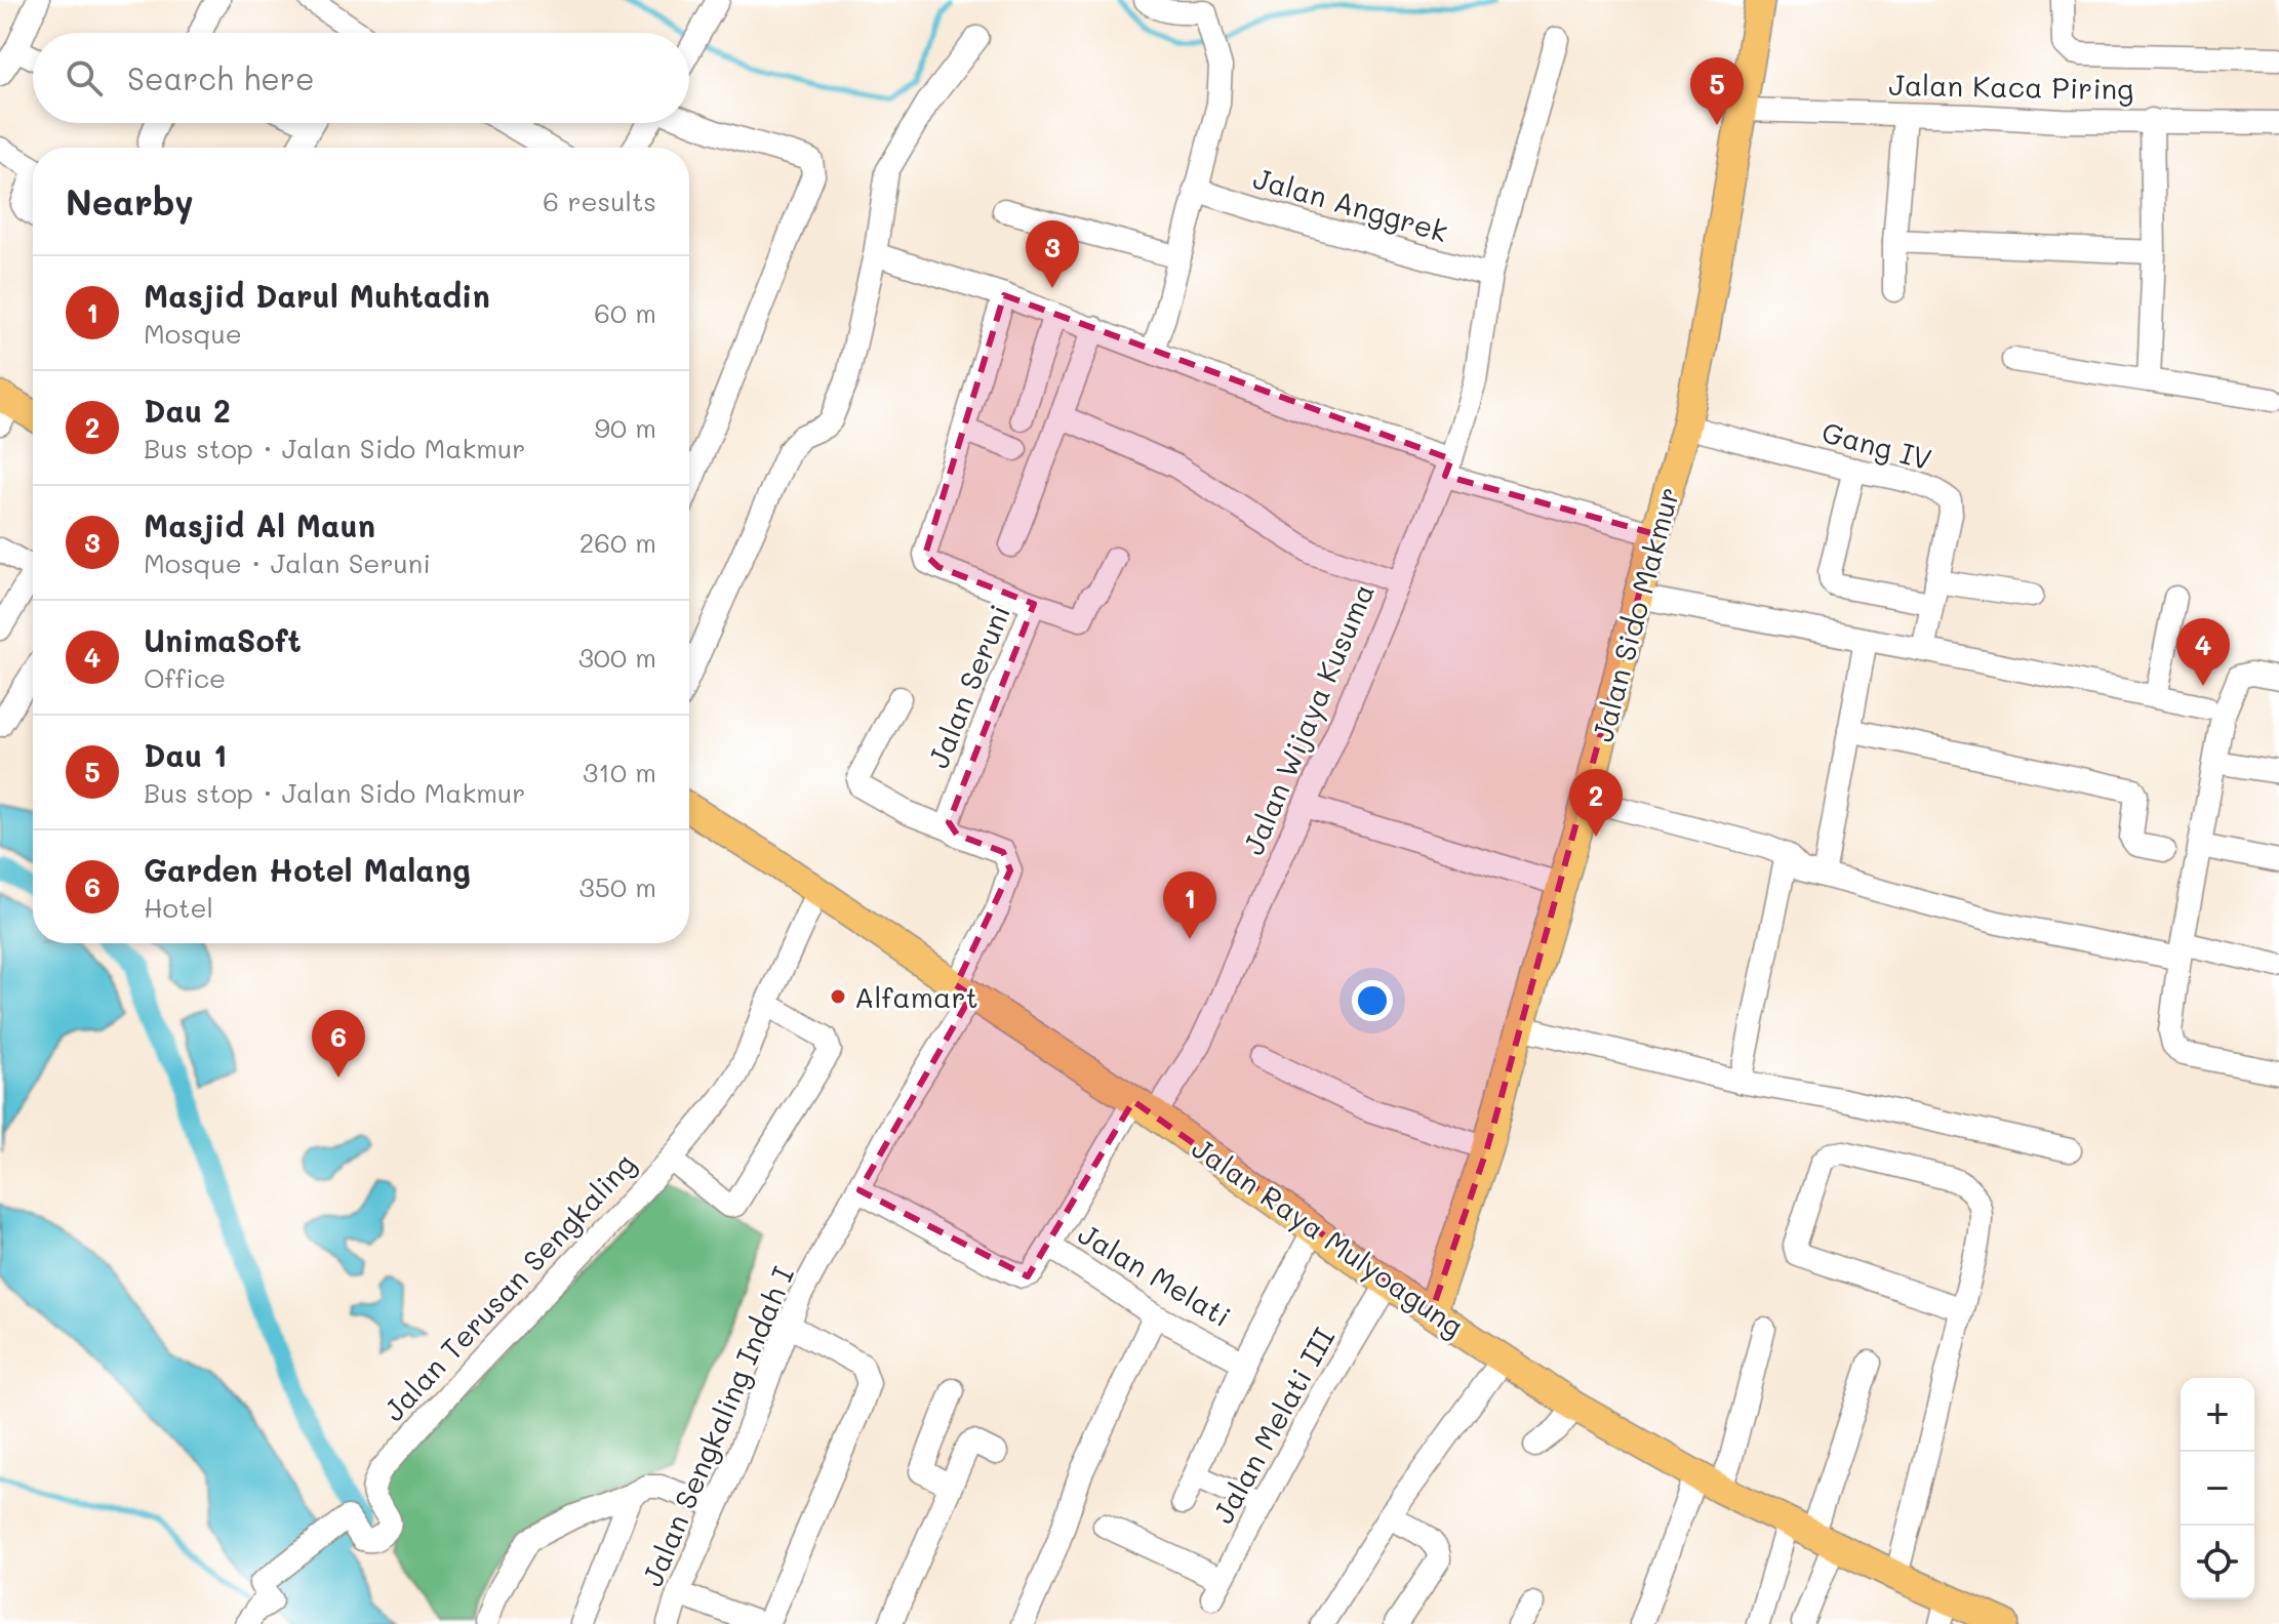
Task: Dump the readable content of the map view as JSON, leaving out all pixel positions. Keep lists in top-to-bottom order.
{
  "streets": {
    "main road": ["Jalan Sido Makmur", "Jalan Raya Mulyoagung"],
    "street": [
      "Jalan Kaca Piring",
      "Jalan Anggrek",
      "Gang IV",
      "Jalan Seruni",
      "Jalan Wijaya Kusuma",
      "Jalan Melati",
      "Jalan Terusan Sengkaling",
      "Jalan Melati III",
      "Jalan Sengkaling Indah I"
    ]
  },
  "crossings": [
    ["Jalan Kaca Piring", "Jalan Sido Makmur"],
    ["Jalan Anggrek", "Jalan Wijaya Kusuma"],
    ["Gang IV", "Jalan Sido Makmur"],
    ["Jalan Sido Makmur", "Jalan Raya Mulyoagung"],
    ["Jalan Wijaya Kusuma", "Jalan Raya Mulyoagung"],
    ["Jalan Wijaya Kusuma", "Jalan Melati"],
    ["Jalan Raya Mulyoagung", "Jalan Melati"],
    ["Jalan Raya Mulyoagung", "Jalan Terusan Sengkaling"],
    ["Jalan Raya Mulyoagung", "Jalan Melati III"],
    ["Jalan Raya Mulyoagung", "Jalan Sengkaling Indah I"]
  ],
  "places": ["Alfamart"],
  "page": {
    "search": "Search here",
    "pins": [
      "5",
      "3",
      "4",
      "2",
      "1",
      "6"
    ],
    "heading": ["Nearby", "6 results"],
    "list": [
      {
        "mark": "1",
        "name": "Masjid Darul Muhtadin",
        "note": "Mosque",
        "value": "60 m"
      },
      {
        "mark": "2",
        "name": "Dau 2",
        "note": "Bus stop · Jalan Sido Makmur",
        "value": "90 m"
      },
      {
        "mark": "3",
        "name": "Masjid Al Maun",
        "note": "Mosque · Jalan Seruni",
        "value": "260 m"
      },
      {
        "mark": "4",
        "name": "UnimaSoft",
        "note": "Office",
        "value": "300 m"
      },
      {
        "mark": "5",
        "name": "Dau 1",
        "note": "Bus stop · Jalan Sido Makmur",
        "value": "310 m"
      },
      {
        "mark": "6",
        "name": "Garden Hotel Malang",
        "note": "Hotel",
        "value": "350 m"
      }
    ],
    "map_buttons": ["+", "−"]
  }
}
